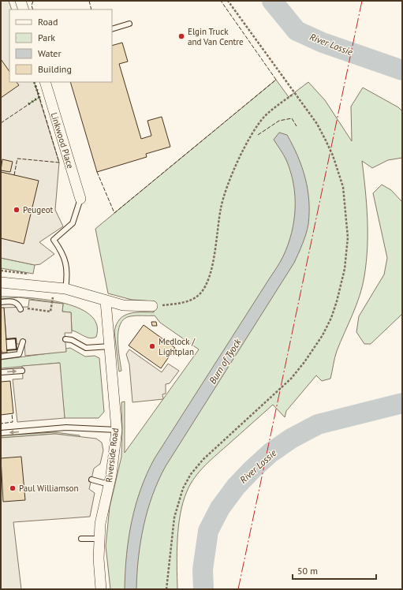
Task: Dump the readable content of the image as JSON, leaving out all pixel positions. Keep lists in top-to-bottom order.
{
  "streets": {
    "street": ["Linkwood Place", "Riverside Road"]
  },
  "water": ["River Lossie", "Burn of Tyock"],
  "places": [
    "Elgin Truck and Van Centre",
    "Peugeot",
    "Medlock / Lightplan",
    "Paul Williamson"
  ],
  "legend": [
    "Road",
    "Park",
    "Water",
    "Building"
  ],
  "scale_bar": "50 m"
}
